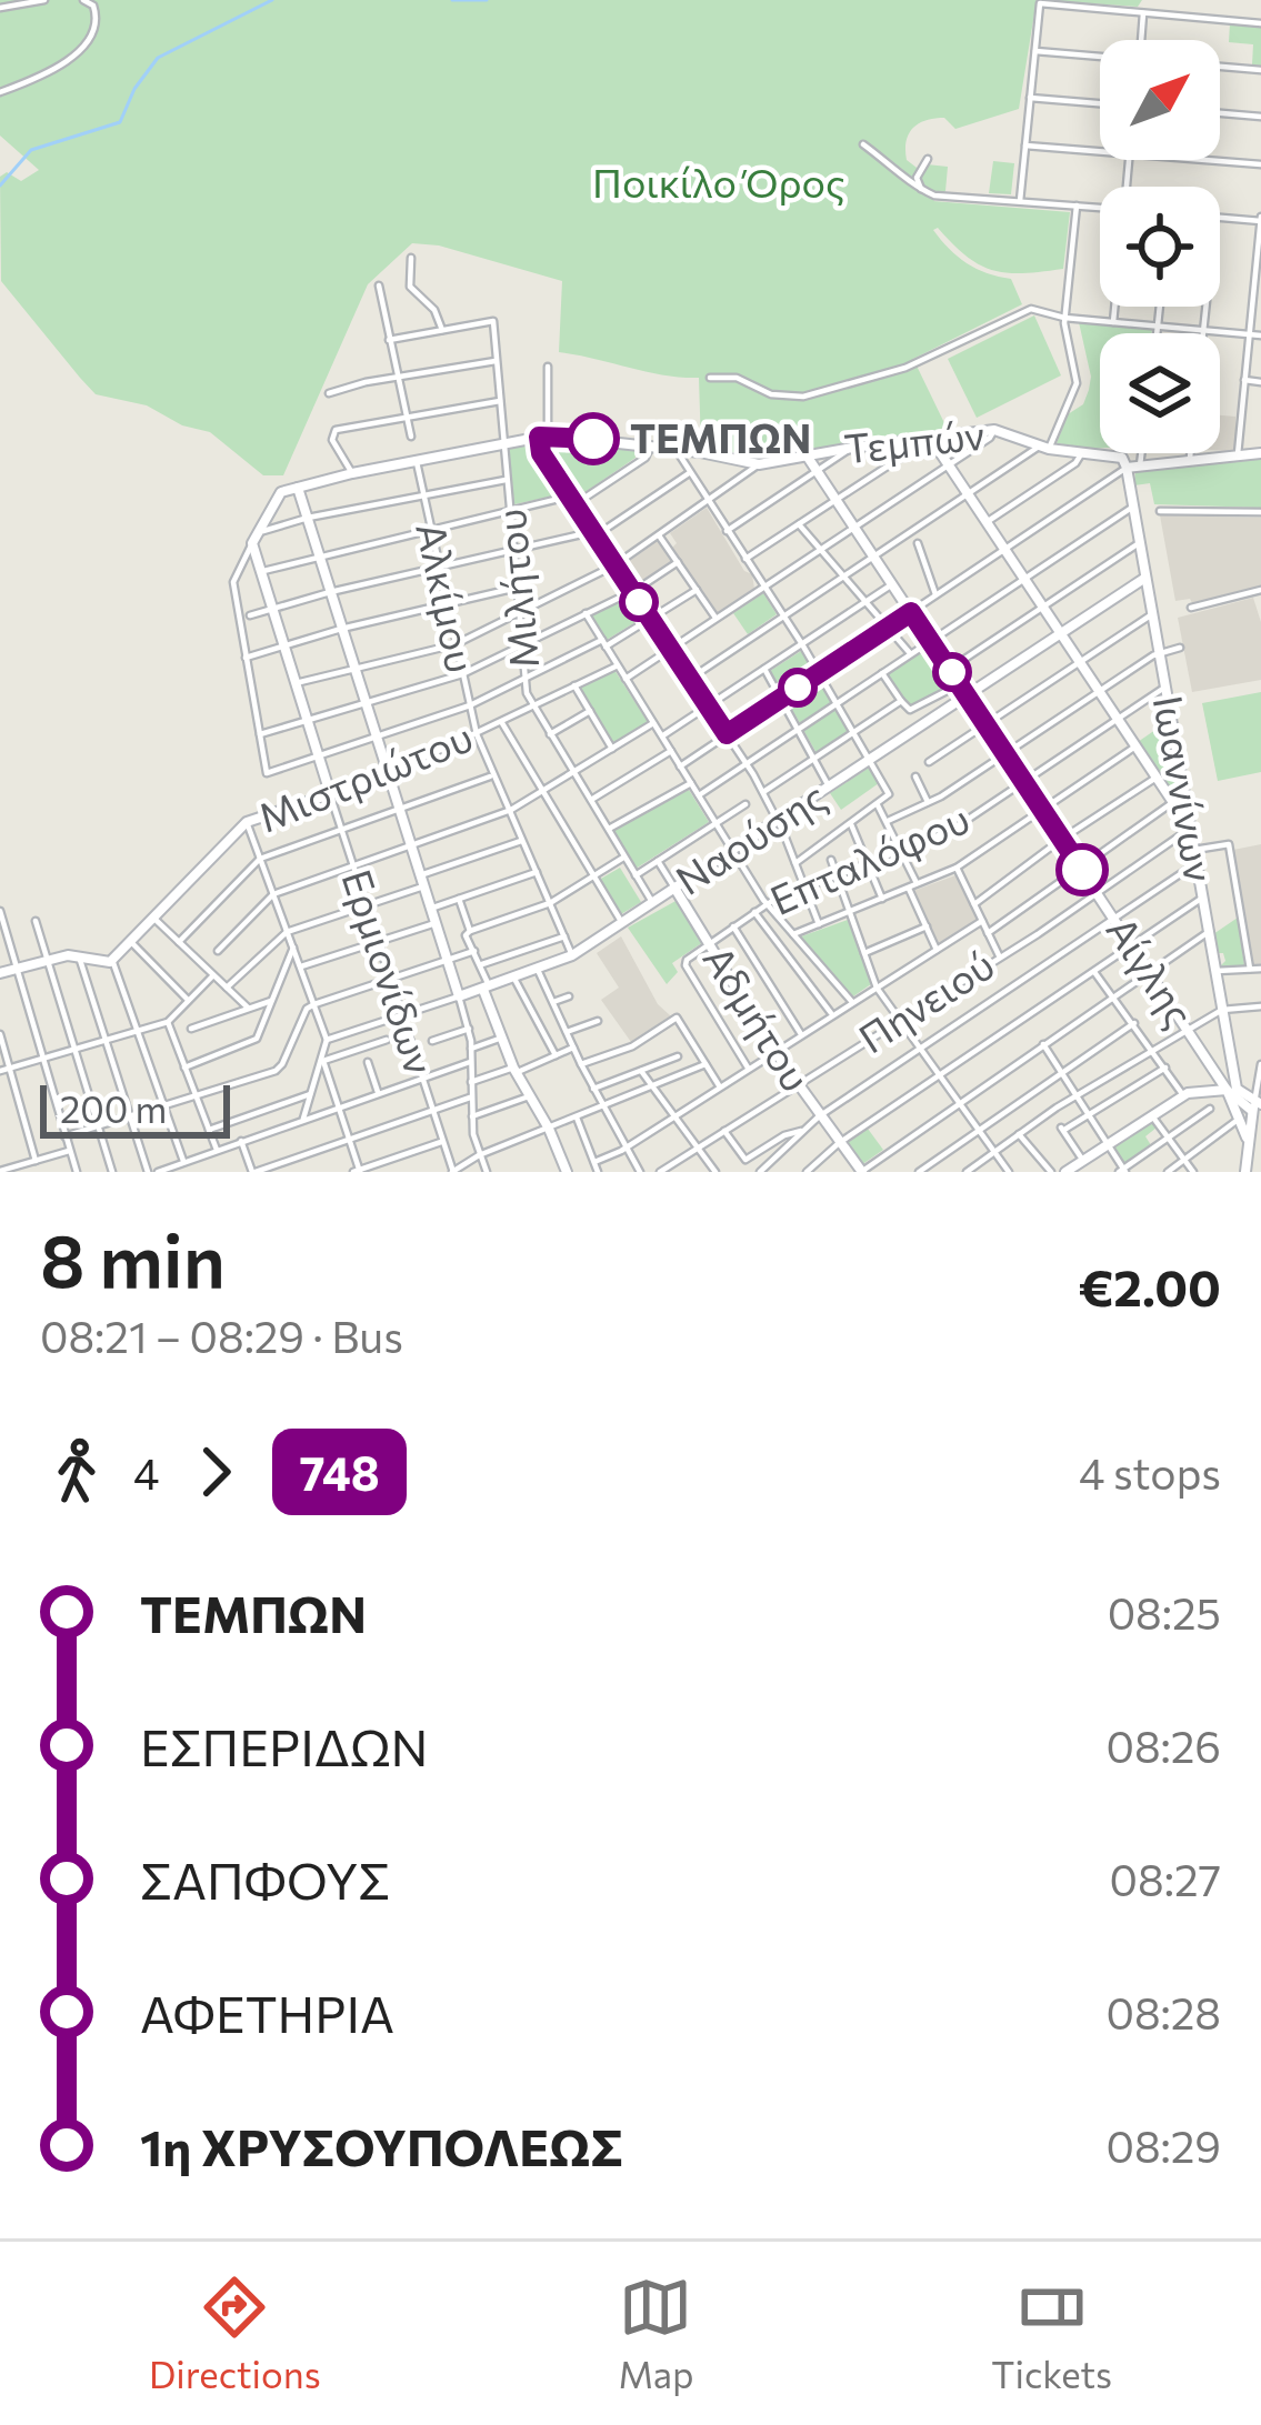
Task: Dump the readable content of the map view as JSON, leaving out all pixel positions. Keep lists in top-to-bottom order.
{
  "streets": {
    "street": [
      "Τεμπών",
      "Μιλήτου",
      "Αλκίμου",
      "Μιστριώτου",
      "Ιωαννίνων",
      "Ναούσης",
      "Επταλόφου",
      "Ερμιονίδων",
      "Αίγλης",
      "Πηνειού",
      "Αδμήτου"
    ]
  },
  "crossings": [
    ["Τεμπών", "Μιλήτου"],
    ["Τεμπών", "Αλκίμου"],
    ["Τεμπών", "Ιωαννίνων"],
    ["Τεμπών", "Αίγλης"],
    ["Μιλήτου", "Μιστριώτου"],
    ["Μιλήτου", "Ναούσης"],
    ["Αλκίμου", "Μιστριώτου"],
    ["Αλκίμου", "Ναούσης"],
    ["Μιστριώτου", "Ερμιονίδων"],
    ["Ιωαννίνων", "Ναούσης"],
    ["Ιωαννίνων", "Επταλόφου"],
    ["Ιωαννίνων", "Αίγλης"],
    ["Ιωαννίνων", "Πηνειού"],
    ["Ναούσης", "Ερμιονίδων"],
    ["Ναούσης", "Αίγλης"],
    ["Ναούσης", "Αδμήτου"],
    ["Επταλόφου", "Αίγλης"],
    ["Επταλόφου", "Αδμήτου"],
    ["Αίγλης", "Πηνειού"],
    ["Πηνειού", "Αδμήτου"]
  ],
  "parks": ["Ποικίλο Όρος"],
  "places": ["ΤΕΜΠΏΝ"],
  "lines": ["bus line 748"],
  "scale_bar": "200 m",
  "north": "top right",
  "page": {
    "scale": "200 m",
    "heading": ["8 min", "08:21 – 08:29 · Bus", "€2.00"],
    "legs": ["4", "748", "4 stops"],
    "list": [
      {
        "name": "ΤΕΜΠΏΝ",
        "value": "08:25"
      },
      {
        "name": "ΕΣΠΕΡΙΔΩΝ",
        "value": "08:26"
      },
      {
        "name": "ΣΑΠΦΟΥΣ",
        "value": "08:27"
      },
      {
        "name": "ΑΦΕΤΗΡΙΑ",
        "value": "08:28"
      },
      {
        "name": "1η ΧΡΥΣΟΥΠΟΛΕΩΣ",
        "value": "08:29"
      }
    ],
    "tabs": ["Directions", "Map", "Tickets"]
  }
}
